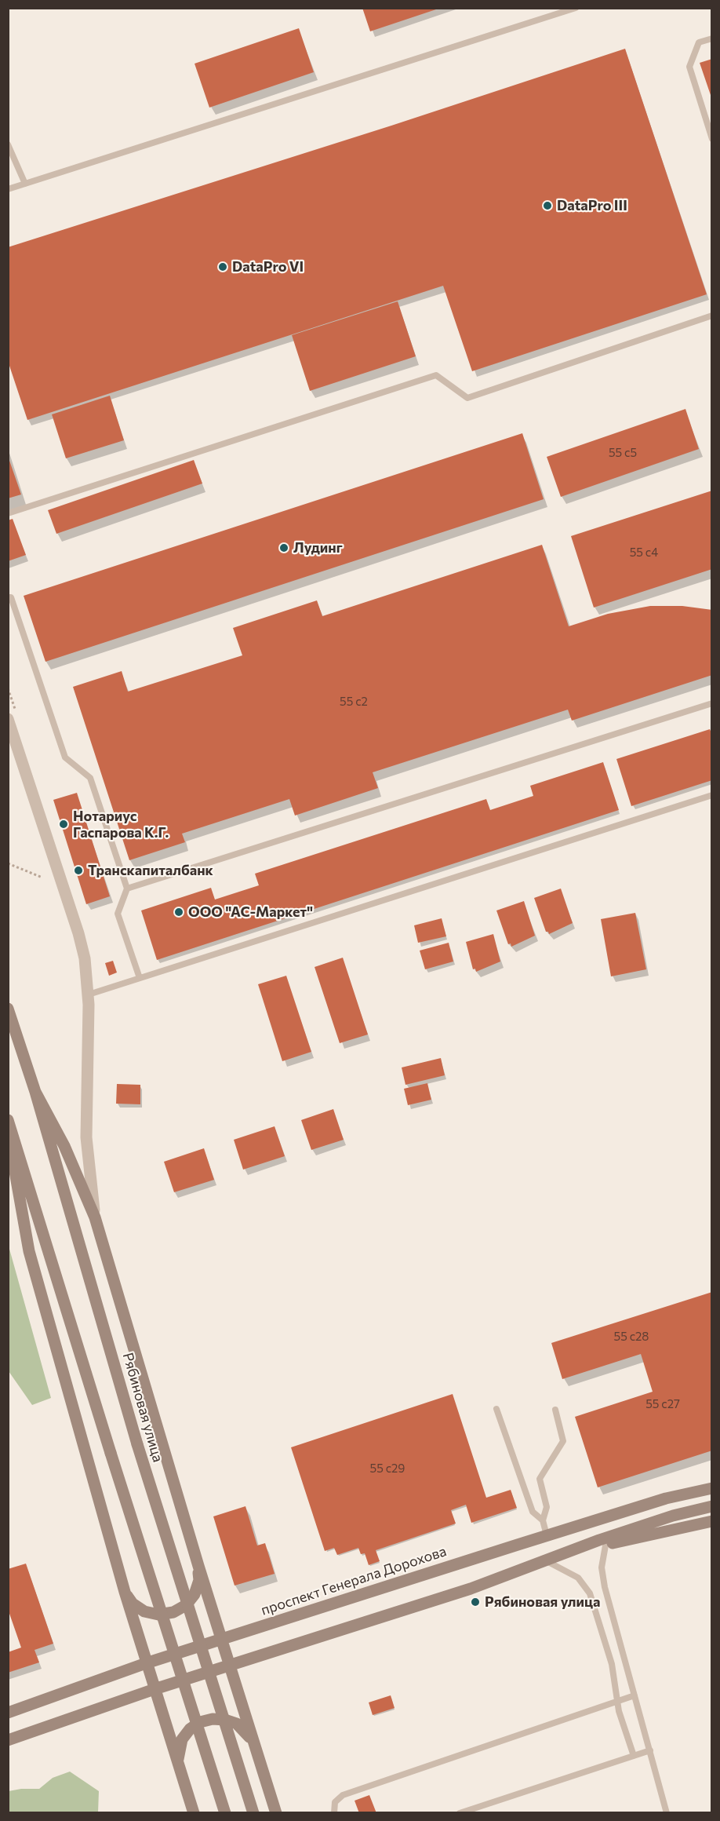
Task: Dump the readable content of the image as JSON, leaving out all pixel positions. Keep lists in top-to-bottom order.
{
  "streets": {
    "main road": ["Рябиновая улица", "проспект Генерала Дорохова"]
  },
  "places": [
    "DataPro III",
    "DataPro VI",
    "Лудинг",
    "Нотариус Гаспарова К.Г.",
    "Транскапиталбанк",
    "ООО \"АС-Маркет\"",
    "Рябиновая улица"
  ],
  "house_numbers": [
    "55 с5",
    "55 с4",
    "55 с2",
    "55 с28",
    "55 с27",
    "55 с29"
  ]
}
